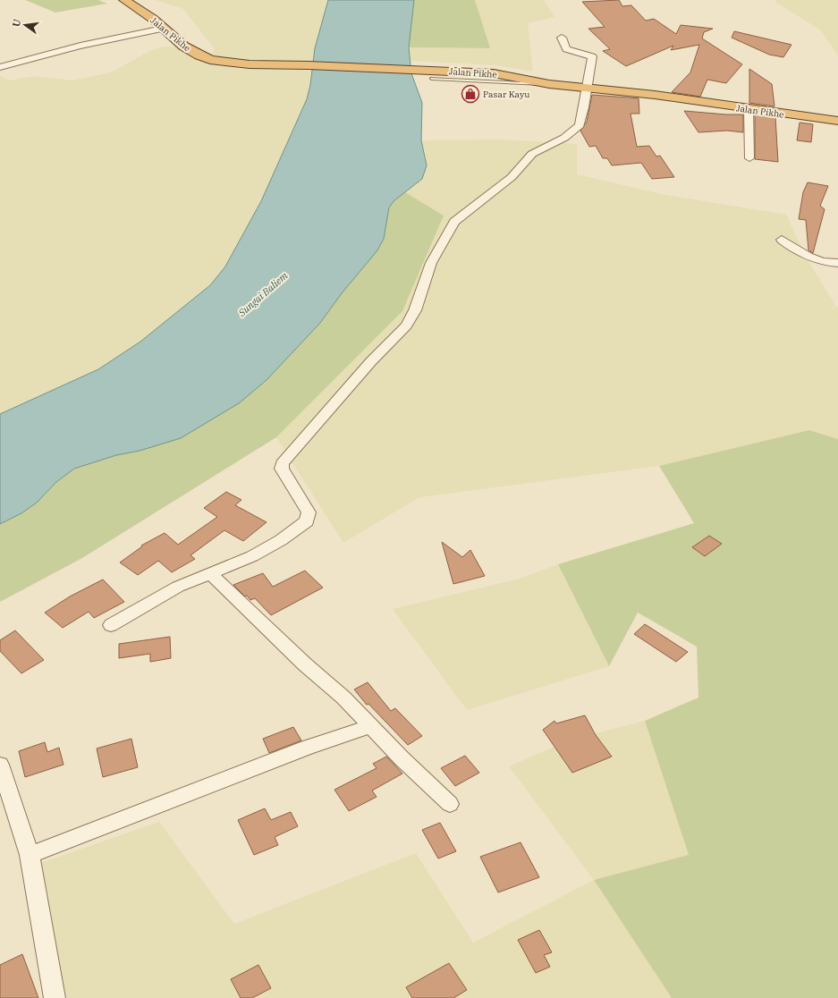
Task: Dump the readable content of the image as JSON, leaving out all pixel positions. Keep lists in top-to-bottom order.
{
  "streets": {
    "highway": ["Jalan Pikhe"]
  },
  "water": ["Sungai Baliem"],
  "places": {
    "shop": ["Pasar Kayu"]
  },
  "north": "left"
}
